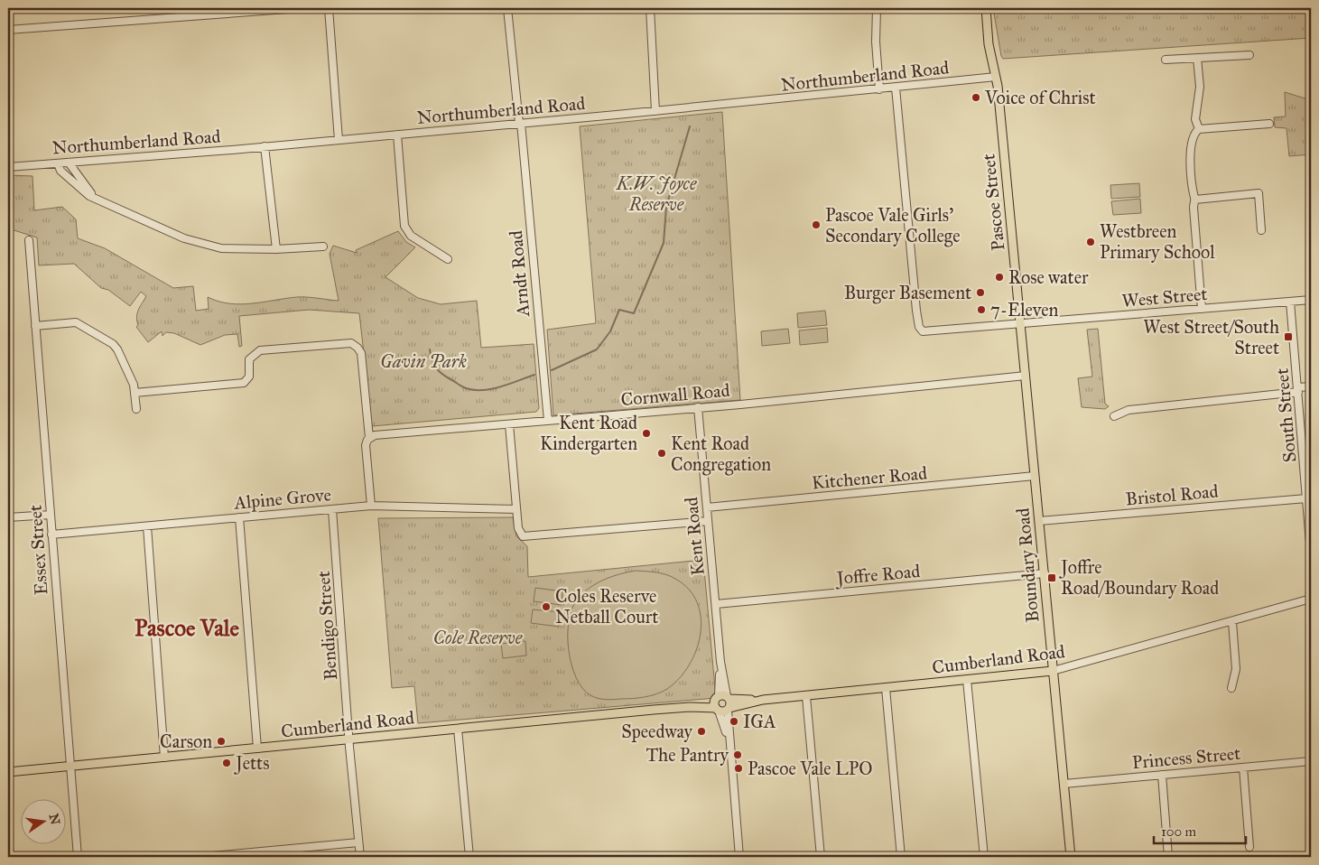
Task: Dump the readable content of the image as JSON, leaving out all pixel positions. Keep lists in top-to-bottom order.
{
  "streets": {
    "main road": ["Pascoe Street", "Boundary Road", "Cumberland Road"],
    "street": [
      "Northumberland Road",
      "Arndt Road",
      "West Street",
      "Cornwall Road",
      "South Street",
      "Kitchener Road",
      "Bristol Road",
      "Alpine Grove",
      "Kent Road",
      "Essex Street",
      "Joffre Road",
      "Bendigo Street",
      "Princess Street"
    ]
  },
  "crossings": [
    ["Northumberland Road", "Pascoe Street"],
    ["Northumberland Road", "Arndt Road"],
    ["Northumberland Road", "West Street"],
    ["Pascoe Street", "West Street"],
    ["Pascoe Street", "Boundary Road"],
    ["Arndt Road", "Cornwall Road"],
    ["West Street", "South Street"],
    ["West Street", "Boundary Road"],
    ["Cornwall Road", "Kent Road"],
    ["Cornwall Road", "Boundary Road"],
    ["South Street", "Bristol Road"],
    ["Kitchener Road", "Kent Road"],
    ["Kitchener Road", "Boundary Road"],
    ["Bristol Road", "Boundary Road"],
    ["Alpine Grove", "Essex Street"],
    ["Alpine Grove", "Bendigo Street"],
    ["Kent Road", "Joffre Road"],
    ["Kent Road", "Cumberland Road"],
    ["Essex Street", "Cumberland Road"],
    ["Boundary Road", "Joffre Road"],
    ["Boundary Road", "Cumberland Road"],
    ["Boundary Road", "Princess Street"],
    ["Bendigo Street", "Cumberland Road"]
  ],
  "districts": ["Pascoe Vale"],
  "parks": ["K.W. Joyce Reserve", "Gavin Park", "Cole Reserve"],
  "places": {
    "other": [
      "Voice of Christ",
      "Pascoe Vale Girls' Secondary College",
      "Westbreen Primary School",
      "Rose water",
      "Burger Basement",
      "7-Eleven",
      "Kent Road Kindergarten",
      "Kent Road Congregation",
      "Coles Reserve Netball Court",
      "IGA",
      "Speedway",
      "Carson",
      "The Pantry",
      "Jetts",
      "Pascoe Vale LPO"
    ],
    "transit": ["West Street/South Street", "Joffre Road/Boundary Road"]
  },
  "scale_bar": "100 m",
  "north": "right"
}
